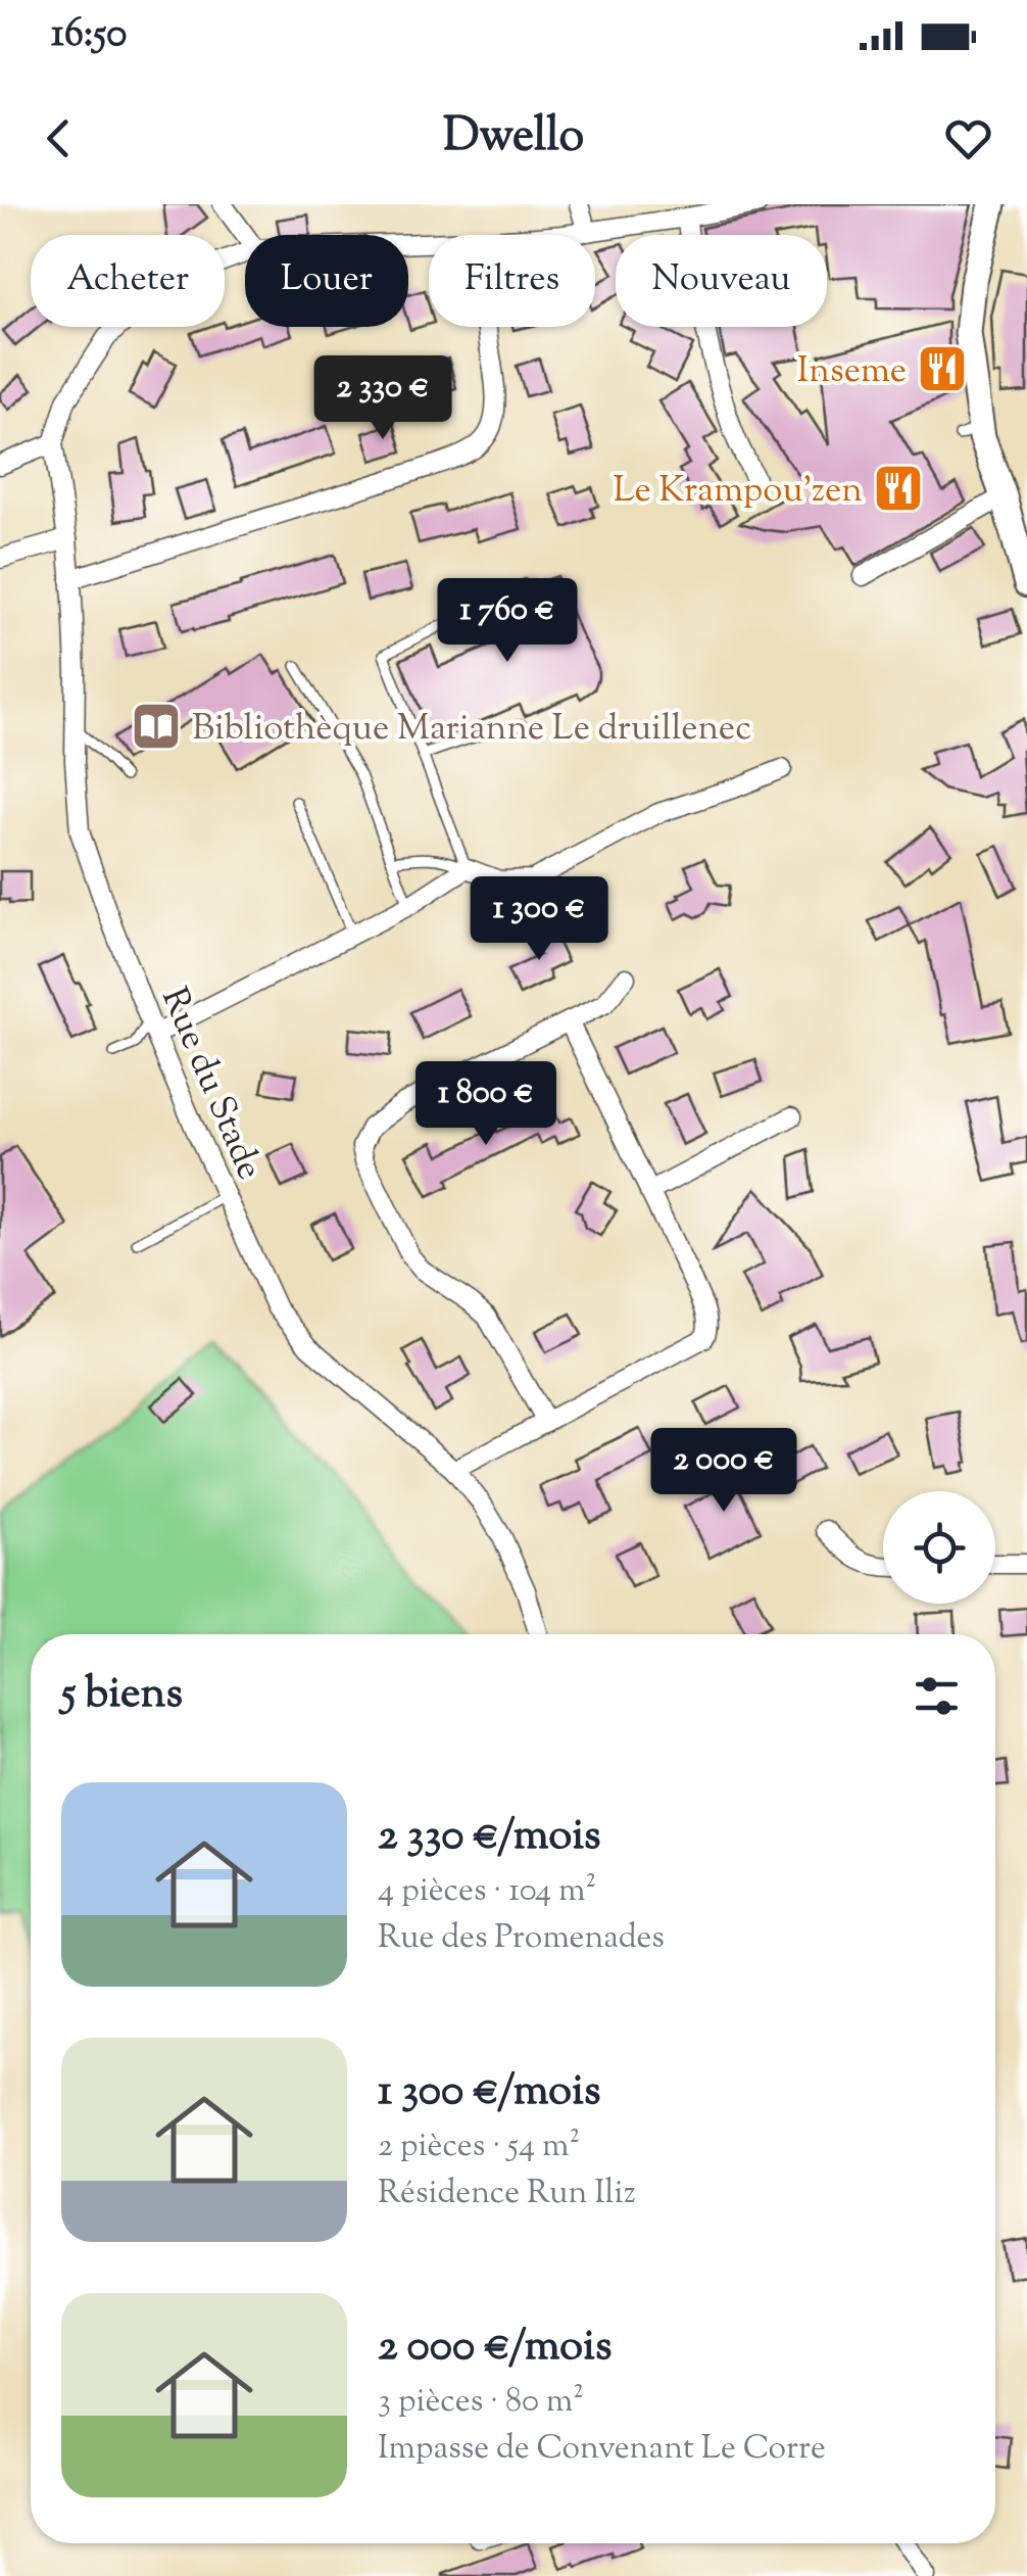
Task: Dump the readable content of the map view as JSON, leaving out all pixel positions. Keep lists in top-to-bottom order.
{
  "streets": {
    "street": ["Rue du Stade"]
  },
  "places": {
    "restaurant": ["Inseme", "Le Krampou'zen"],
    "library": ["Bibliothèque Marianne Le druillenec"]
  },
  "page": {
    "status": "16:50",
    "header": "Dwello",
    "chip": [
      "Acheter",
      "Louer",
      "Filtres",
      "Nouveau"
    ],
    "price": [
      "2 330 €",
      "1 760 €",
      "1 300 €",
      "1 800 €",
      "2 000 €"
    ],
    "heading": "5 biens",
    "list": [
      {
        "name": "2 330 €/mois",
        "note": "4 pièces · 104 m² · Rue des Promenades"
      },
      {
        "name": "1 300 €/mois",
        "note": "2 pièces · 54 m² · Résidence Run Iliz"
      },
      {
        "name": "2 000 €/mois",
        "note": "3 pièces · 80 m² · Impasse de Convenant Le Corre"
      }
    ]
  }
}
